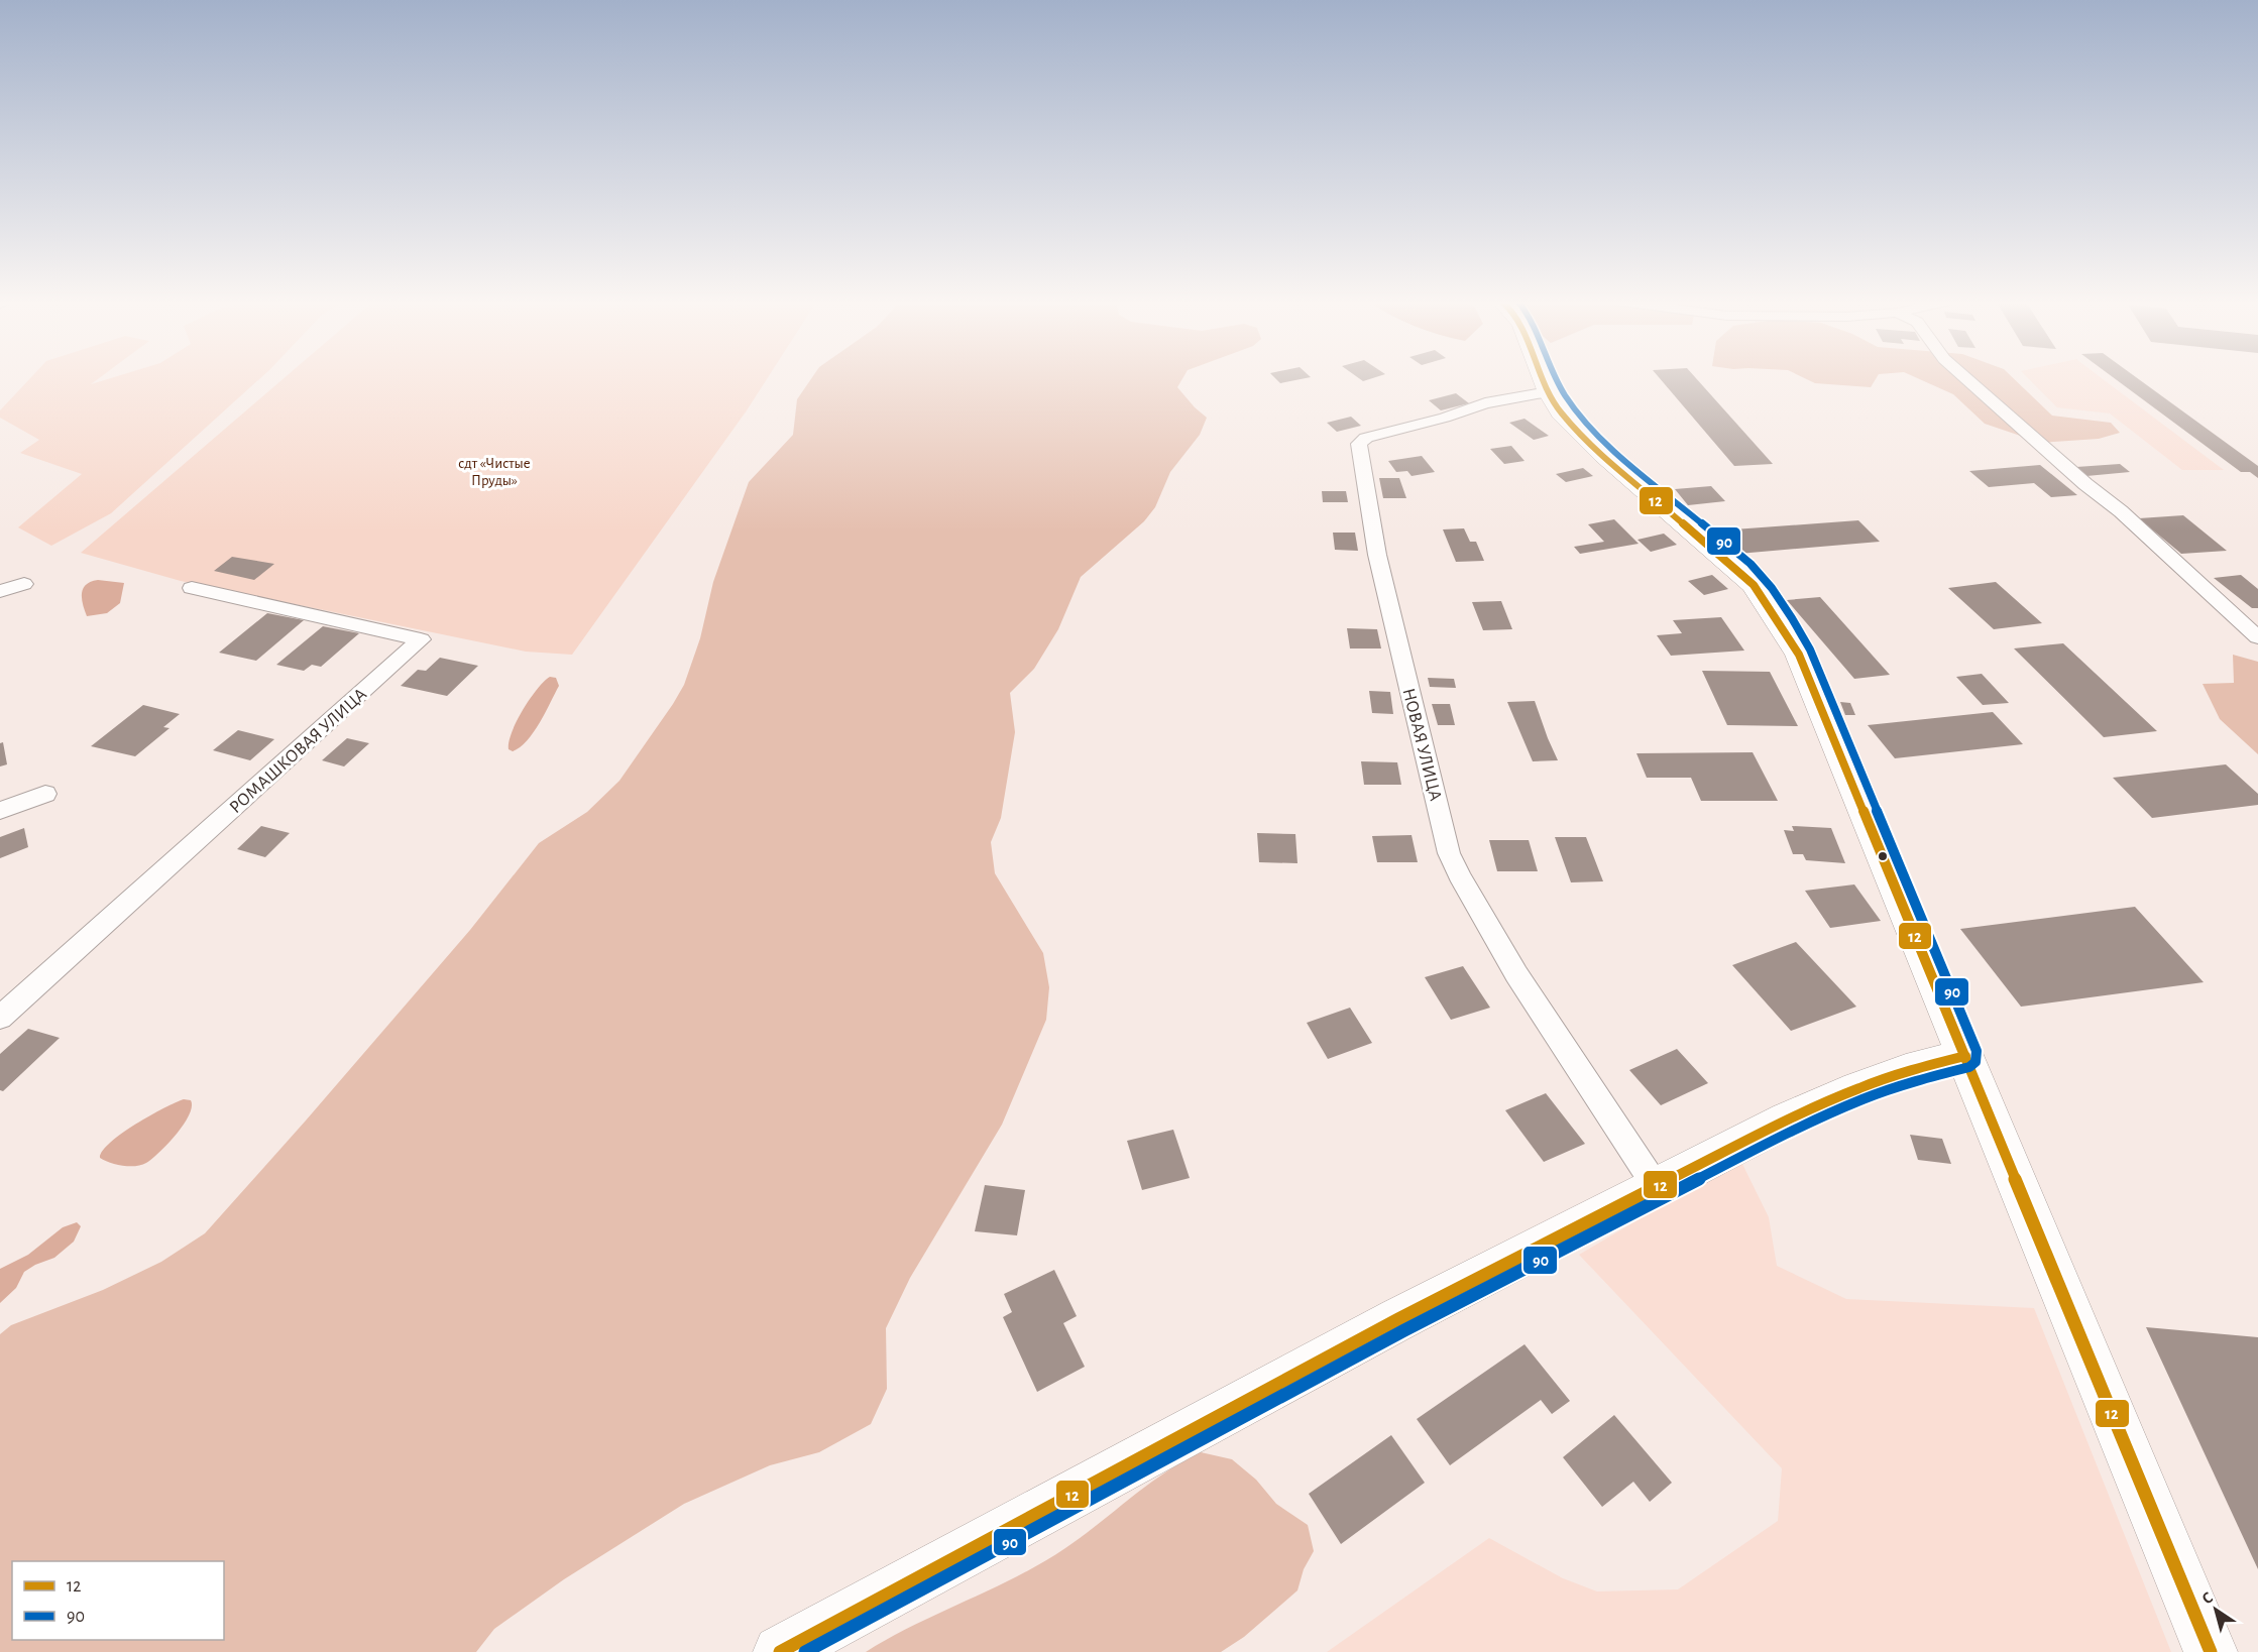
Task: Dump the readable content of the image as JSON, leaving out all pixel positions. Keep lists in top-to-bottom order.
{
  "streets": {
    "street": ["НОВАЯ УЛИЦА", "РОМАШКОВАЯ УЛИЦА"]
  },
  "parks": ["сдт «Чистые Пруды»"],
  "lines": ["transit line 12", "transit line 90"],
  "legend": ["12", "90"],
  "north": "top left"
}
